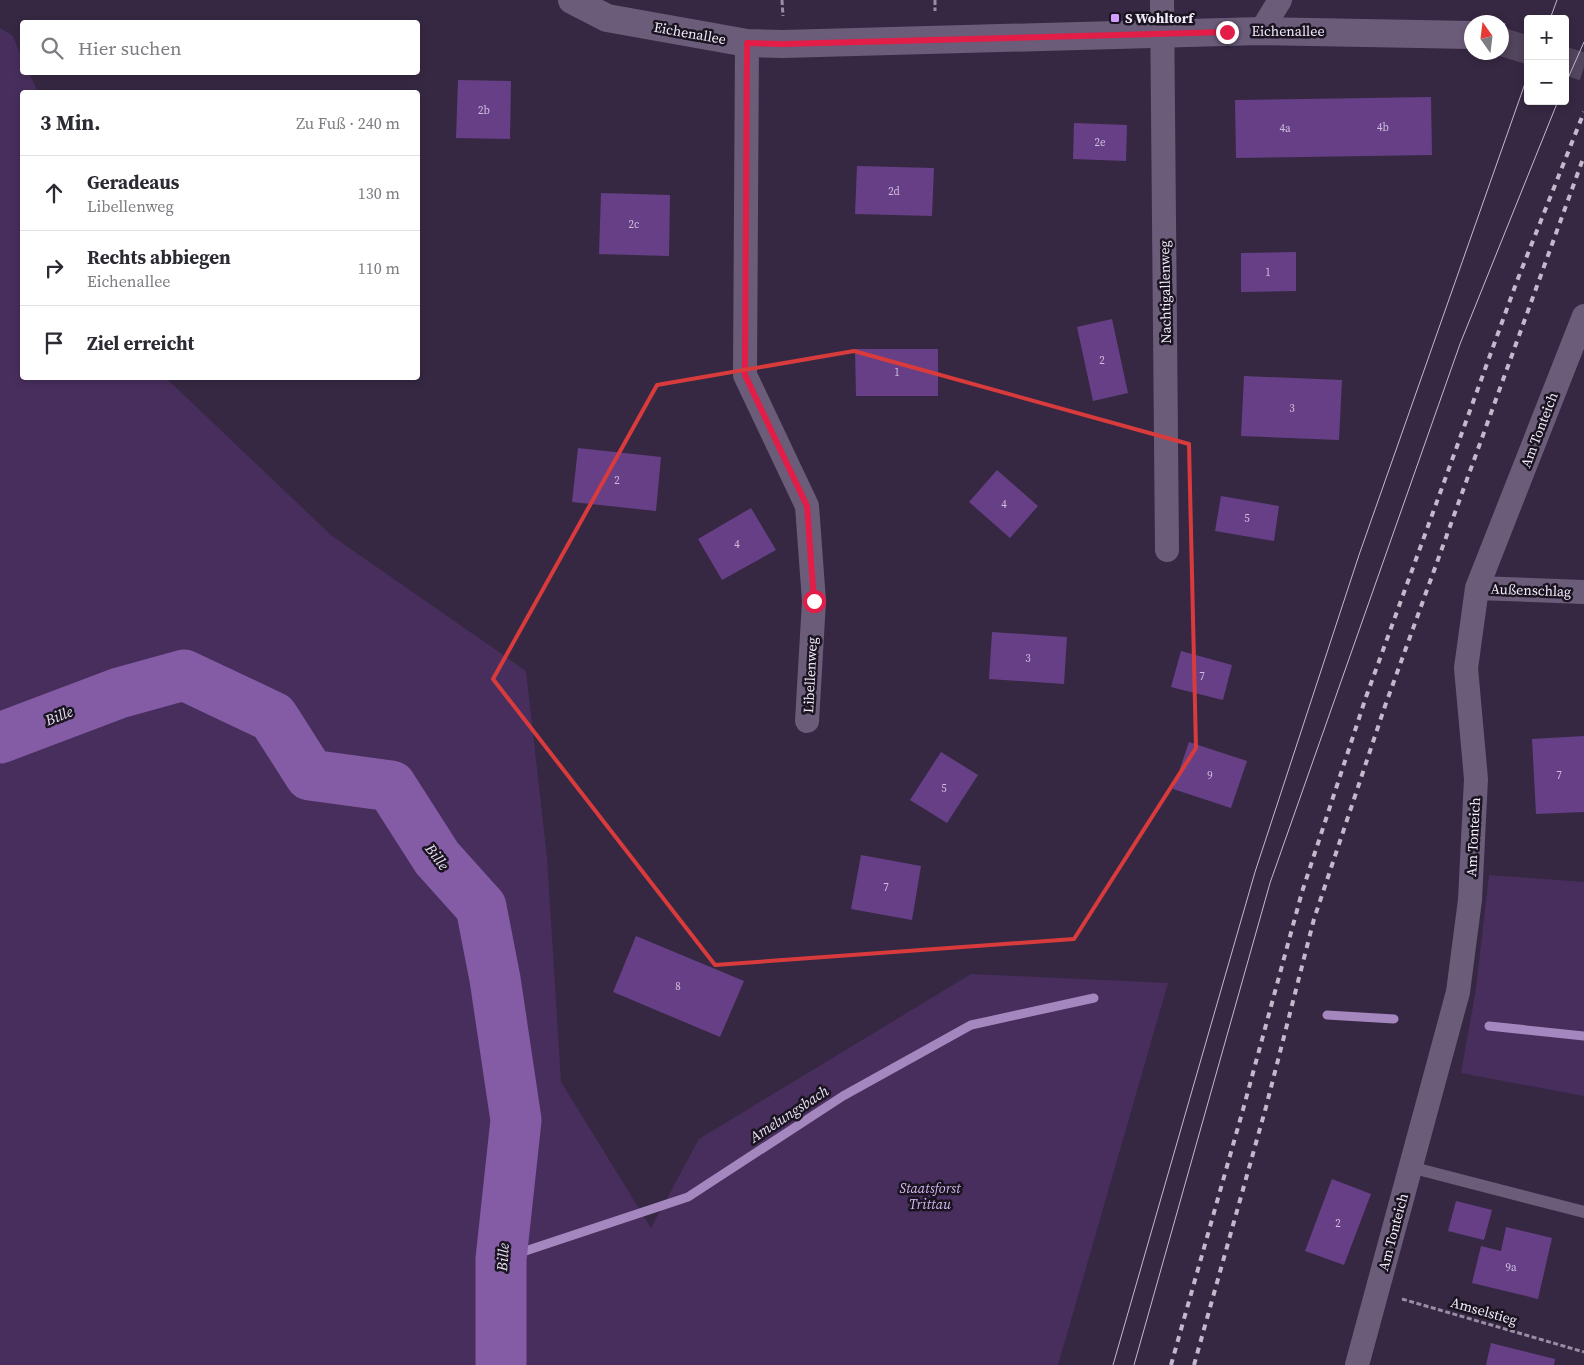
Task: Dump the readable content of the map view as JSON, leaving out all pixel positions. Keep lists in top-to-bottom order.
{
  "streets": {
    "street": [
      "Eichenallee",
      "Nachtigallenweg",
      "Am Tonteich",
      "Außenschlag",
      "Libellenweg"
    ],
    "path": ["Amselstieg"]
  },
  "crossings": [
    ["Eichenallee", "Nachtigallenweg"],
    ["Eichenallee", "Libellenweg"],
    ["Am Tonteich", "Außenschlag"],
    ["Am Tonteich", "Amselstieg"]
  ],
  "water": ["Bille", "Amelungsbach"],
  "parks": ["Staatsforst Trittau"],
  "places": {
    "transit": ["S Wohltorf"]
  },
  "house_numbers": [
    "2b",
    "4b",
    "4a",
    "2e",
    "2d",
    "2c",
    "1",
    "2",
    "1",
    "3",
    "2",
    "4",
    "5",
    "4",
    "3",
    "7",
    "9",
    "7",
    "5",
    "7",
    "8",
    "2",
    "9a"
  ],
  "north": "top",
  "page": {
    "map_buttons": ["+", "−"],
    "search": "Hier suchen",
    "heading": ["3 Min.", "Zu Fuß · 240 m"],
    "list": [
      ["Geradeaus", "Libellenweg", "130 m"],
      ["Rechts abbiegen", "Eichenallee", "110 m"],
      "Ziel erreicht"
    ]
  }
}
